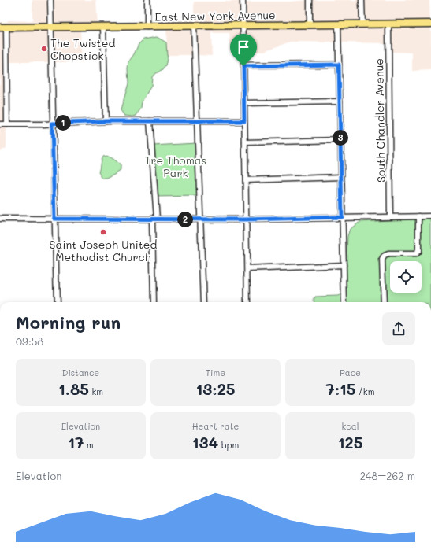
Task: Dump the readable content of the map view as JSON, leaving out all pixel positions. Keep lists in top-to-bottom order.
{
  "streets": {
    "main road": ["East New York Avenue"],
    "street": ["South Chandler Avenue"]
  },
  "crossings": [
    ["East New York Avenue", "South Chandler Avenue"]
  ],
  "parks": ["Tre Thomas Park"],
  "places": ["The Twisted Chopstick", "Saint Joseph United Methodist Church"],
  "page": {
    "pins": ["1", "3", "2"],
    "heading": ["Morning run", "09:58"],
    "stats": [
      ["Distance", "1.85 km"],
      ["Time", "13:25"],
      ["Pace", "7:15 /km"],
      ["Elevation", "17 m"],
      ["Heart rate", "134 bpm"],
      ["kcal", "125"]
    ],
    "chart": ["Elevation", "248–262 m"]
  }
}
